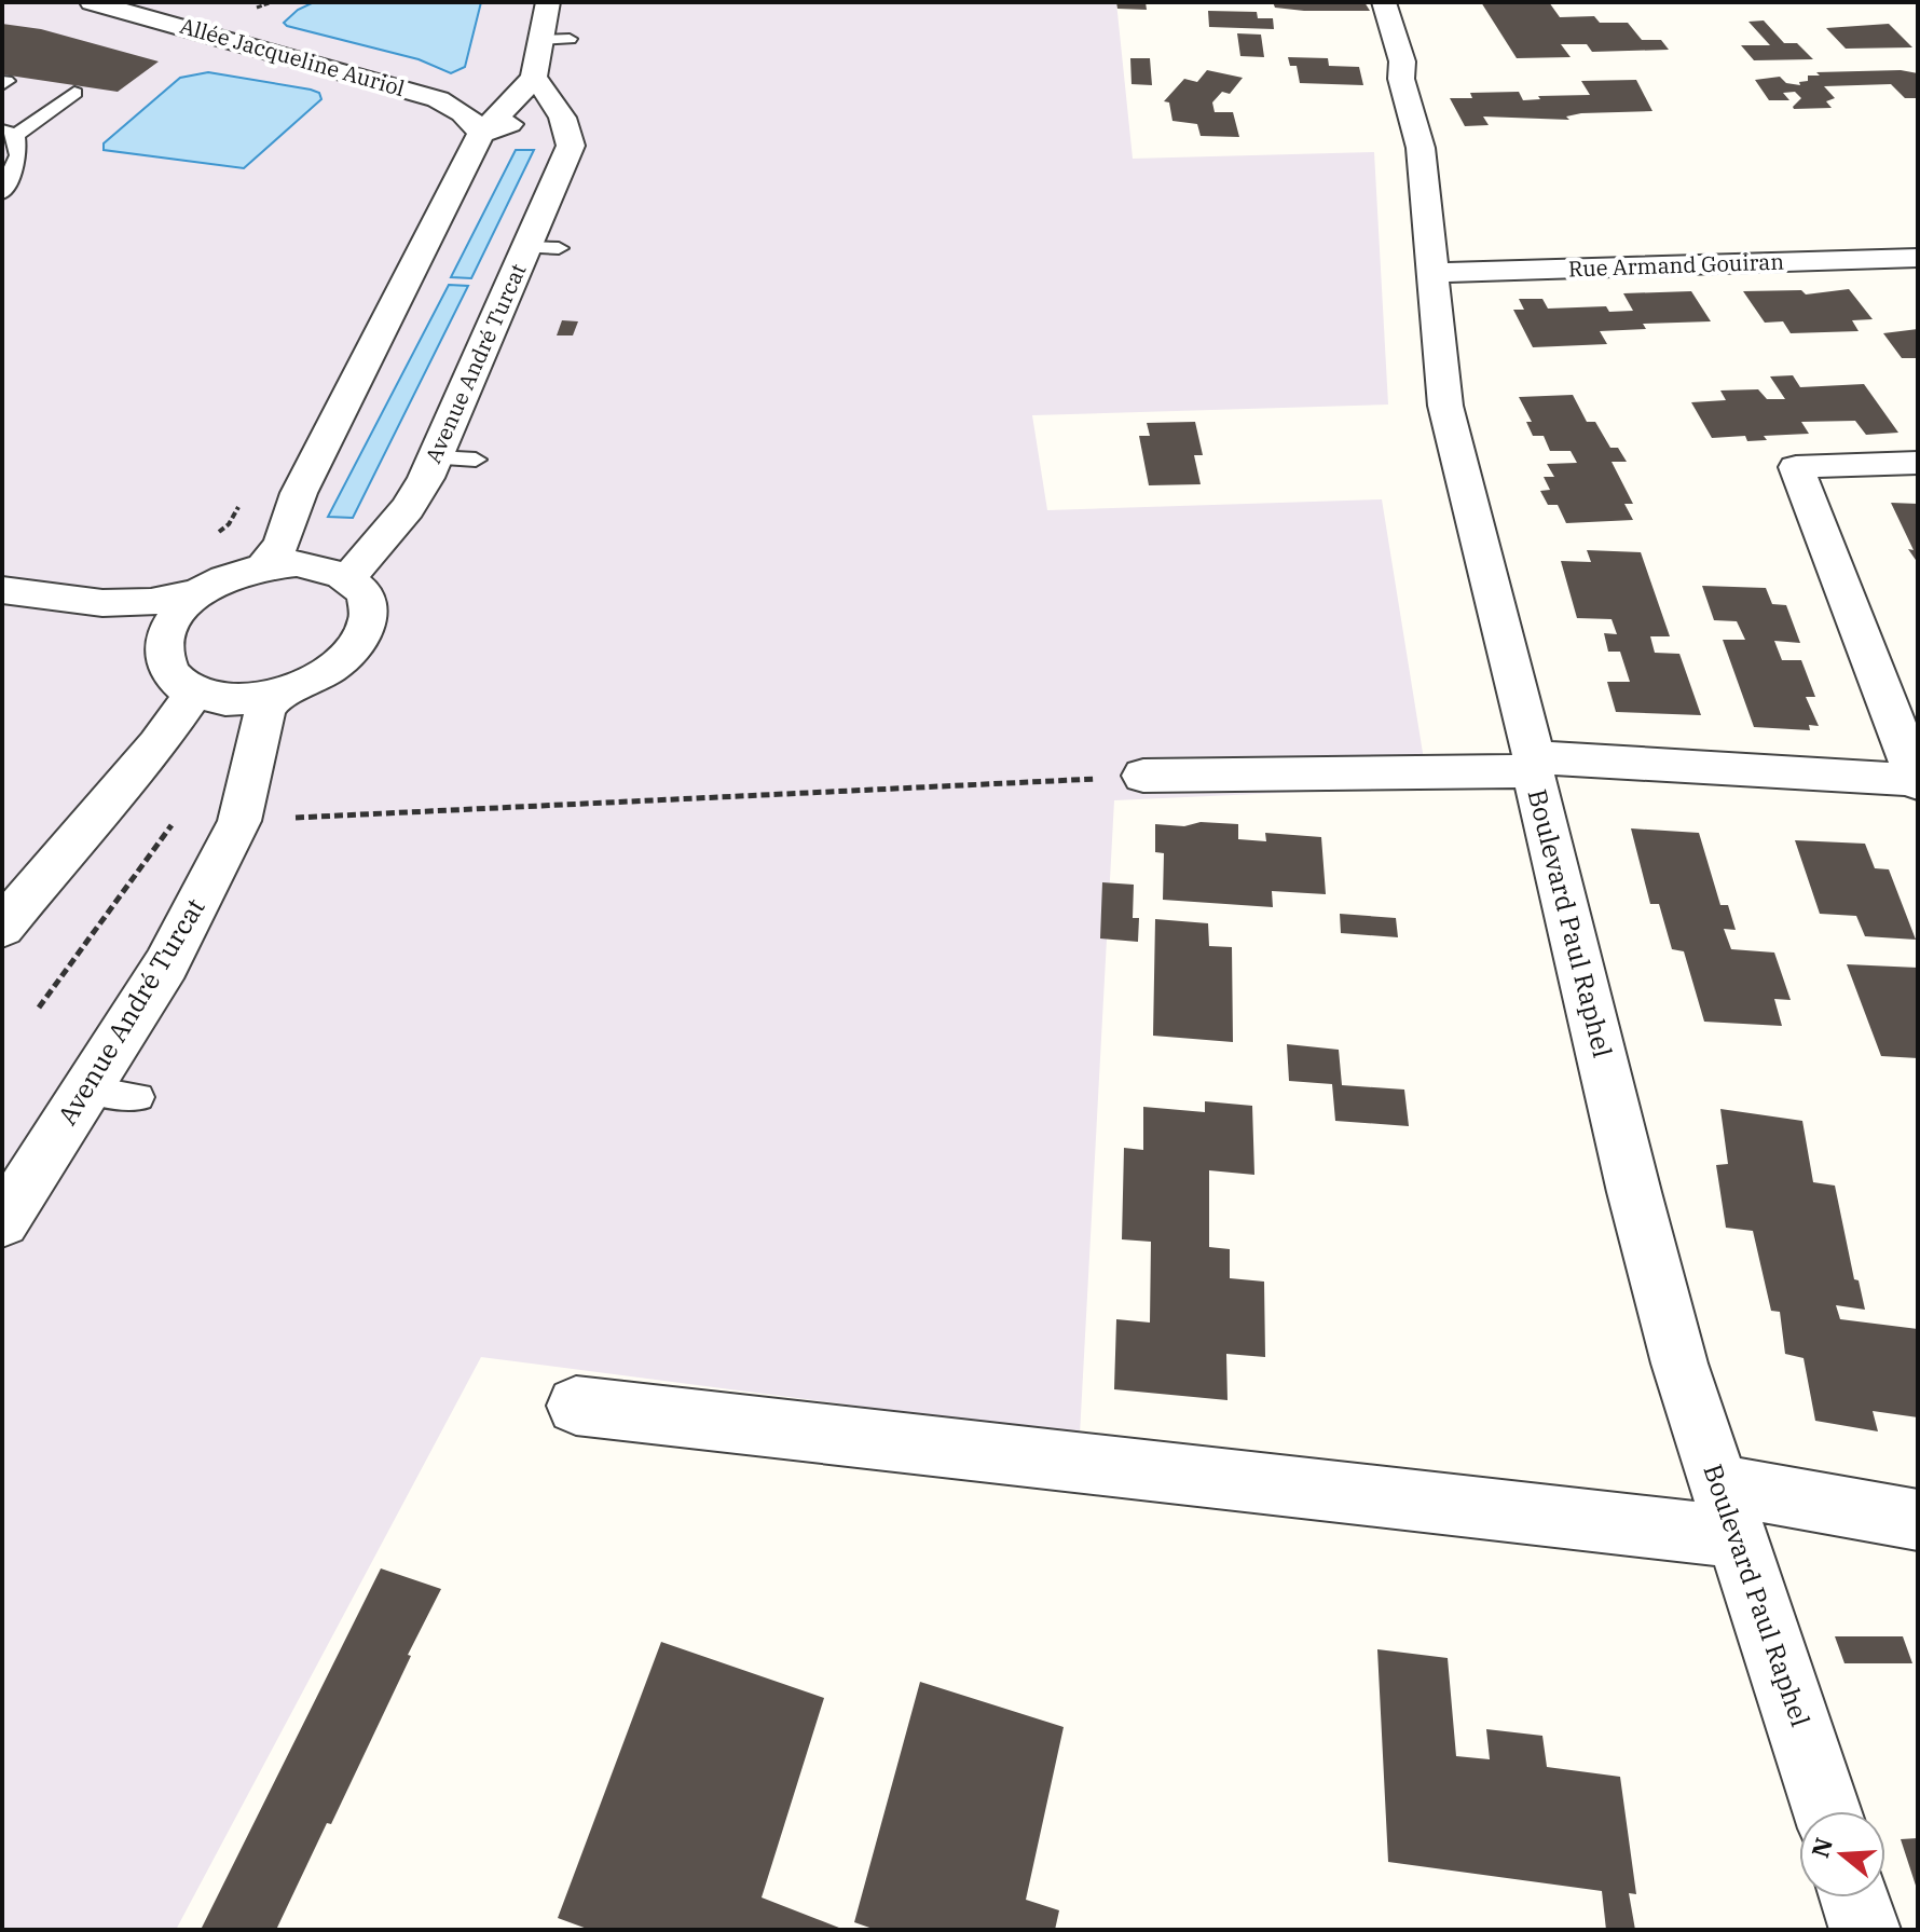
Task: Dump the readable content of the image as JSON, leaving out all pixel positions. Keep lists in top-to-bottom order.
{
  "streets": {
    "street": [
      "Allée Jacqueline Auriol",
      "Rue Armand Gouiran",
      "Avenue André Turcat",
      "Boulevard Paul Raphel"
    ]
  },
  "crossings": [
    ["Rue Armand Gouiran", "Boulevard Paul Raphel"]
  ],
  "north": "left"
}
